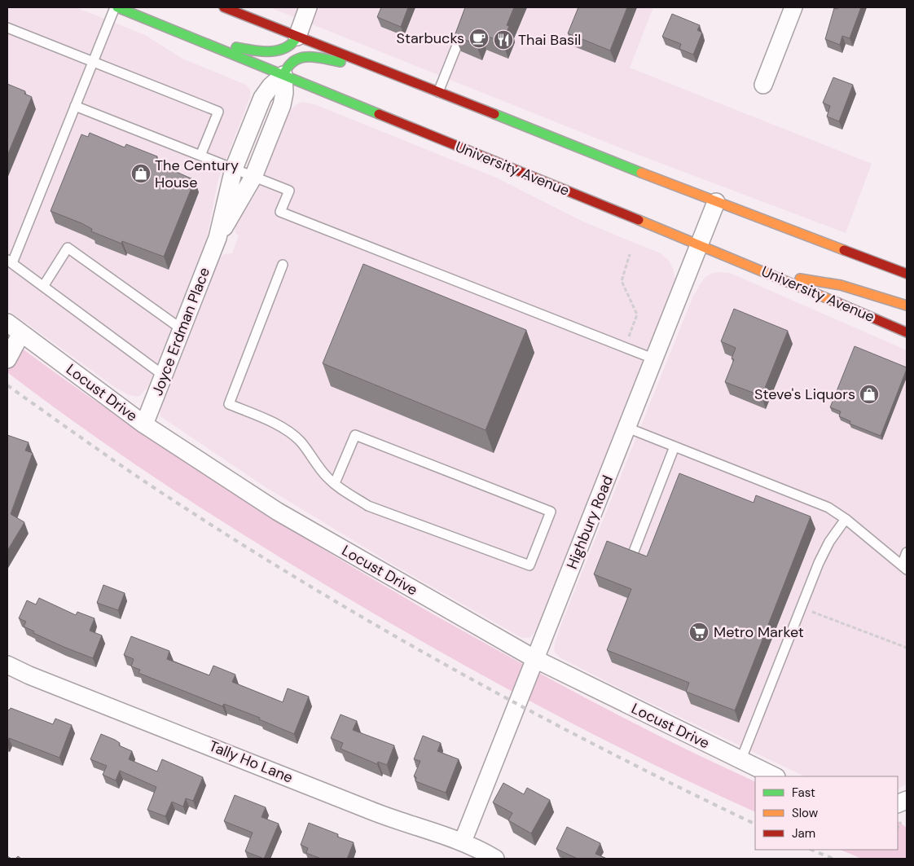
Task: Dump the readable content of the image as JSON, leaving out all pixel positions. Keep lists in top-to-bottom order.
{
  "streets": {
    "main road": ["University Avenue"],
    "street": [
      "Joyce Erdman Place",
      "Locust Drive",
      "Highbury Road",
      "Tally Ho Lane"
    ]
  },
  "crossings": [
    ["University Avenue", "Joyce Erdman Place"],
    ["University Avenue", "Highbury Road"],
    ["Joyce Erdman Place", "Locust Drive"],
    ["Locust Drive", "Highbury Road"],
    ["Highbury Road", "Tally Ho Lane"]
  ],
  "places": {
    "cafe": ["Starbucks"],
    "restaurant": ["Thai Basil"],
    "shop": ["The Century House", "Steve's Liquors"],
    "supermarket": ["Metro Market"]
  },
  "legend": ["Fast", "Slow", "Jam"]
}
